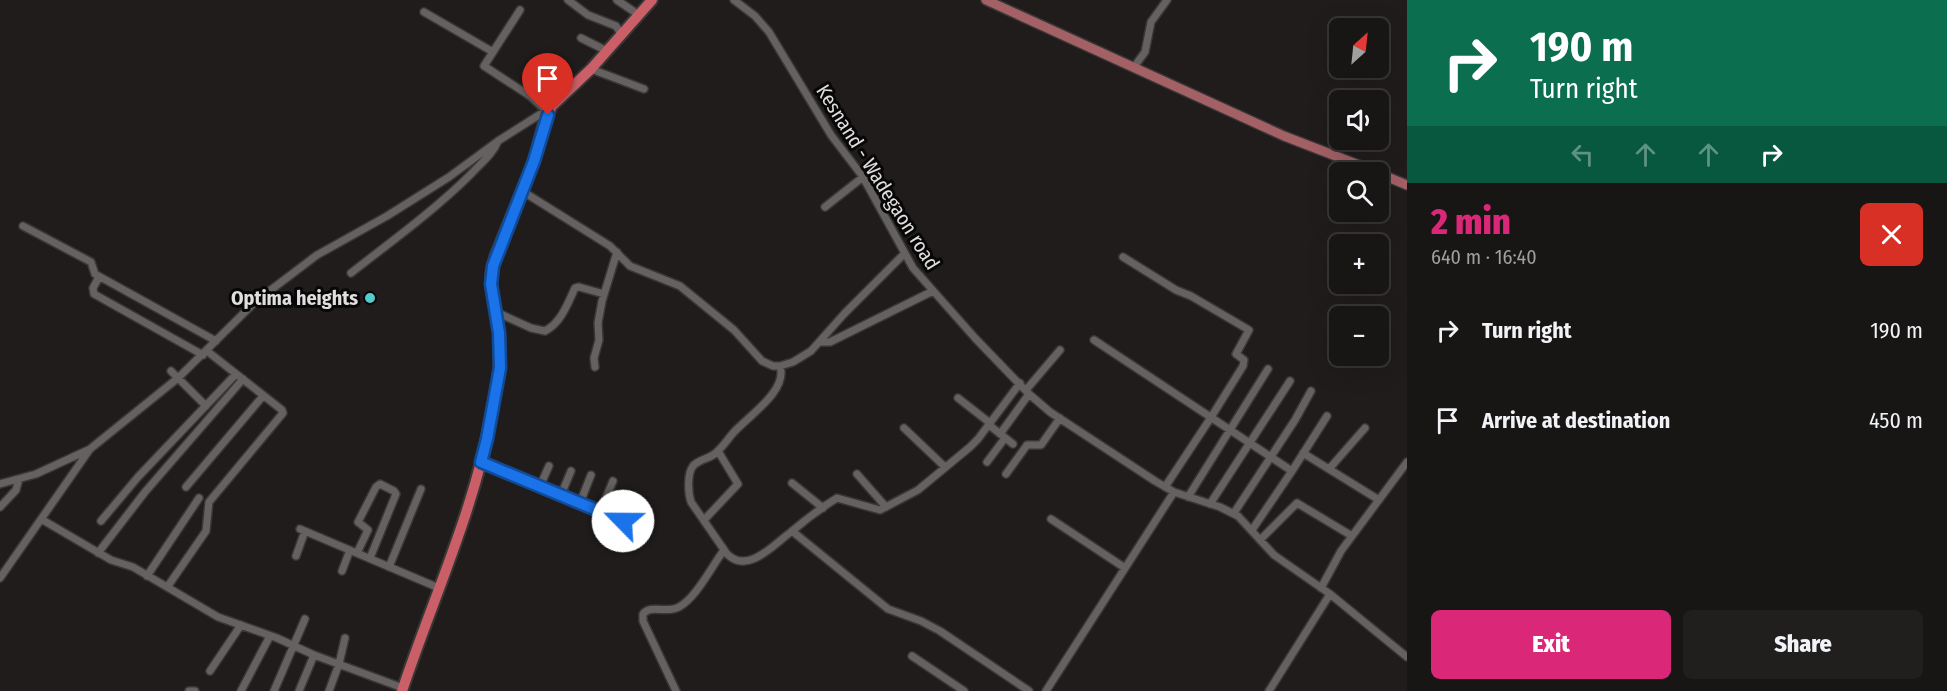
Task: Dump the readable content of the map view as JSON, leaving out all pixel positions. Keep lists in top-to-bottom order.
{
  "streets": {
    "street": ["Kesnand - Wadegaon road"]
  },
  "places": ["Optima heights"],
  "north": "top right",
  "page": {
    "turn": ["190 m", "Turn right"],
    "map_buttons": ["+", "−"],
    "heading": ["2 min", "640 m · 16:40"],
    "list": [
      {
        "name": "Turn right",
        "value": "190 m"
      },
      {
        "name": "Arrive at destination",
        "value": "450 m"
      }
    ],
    "buttons": ["Exit", "Share"]
  }
}
